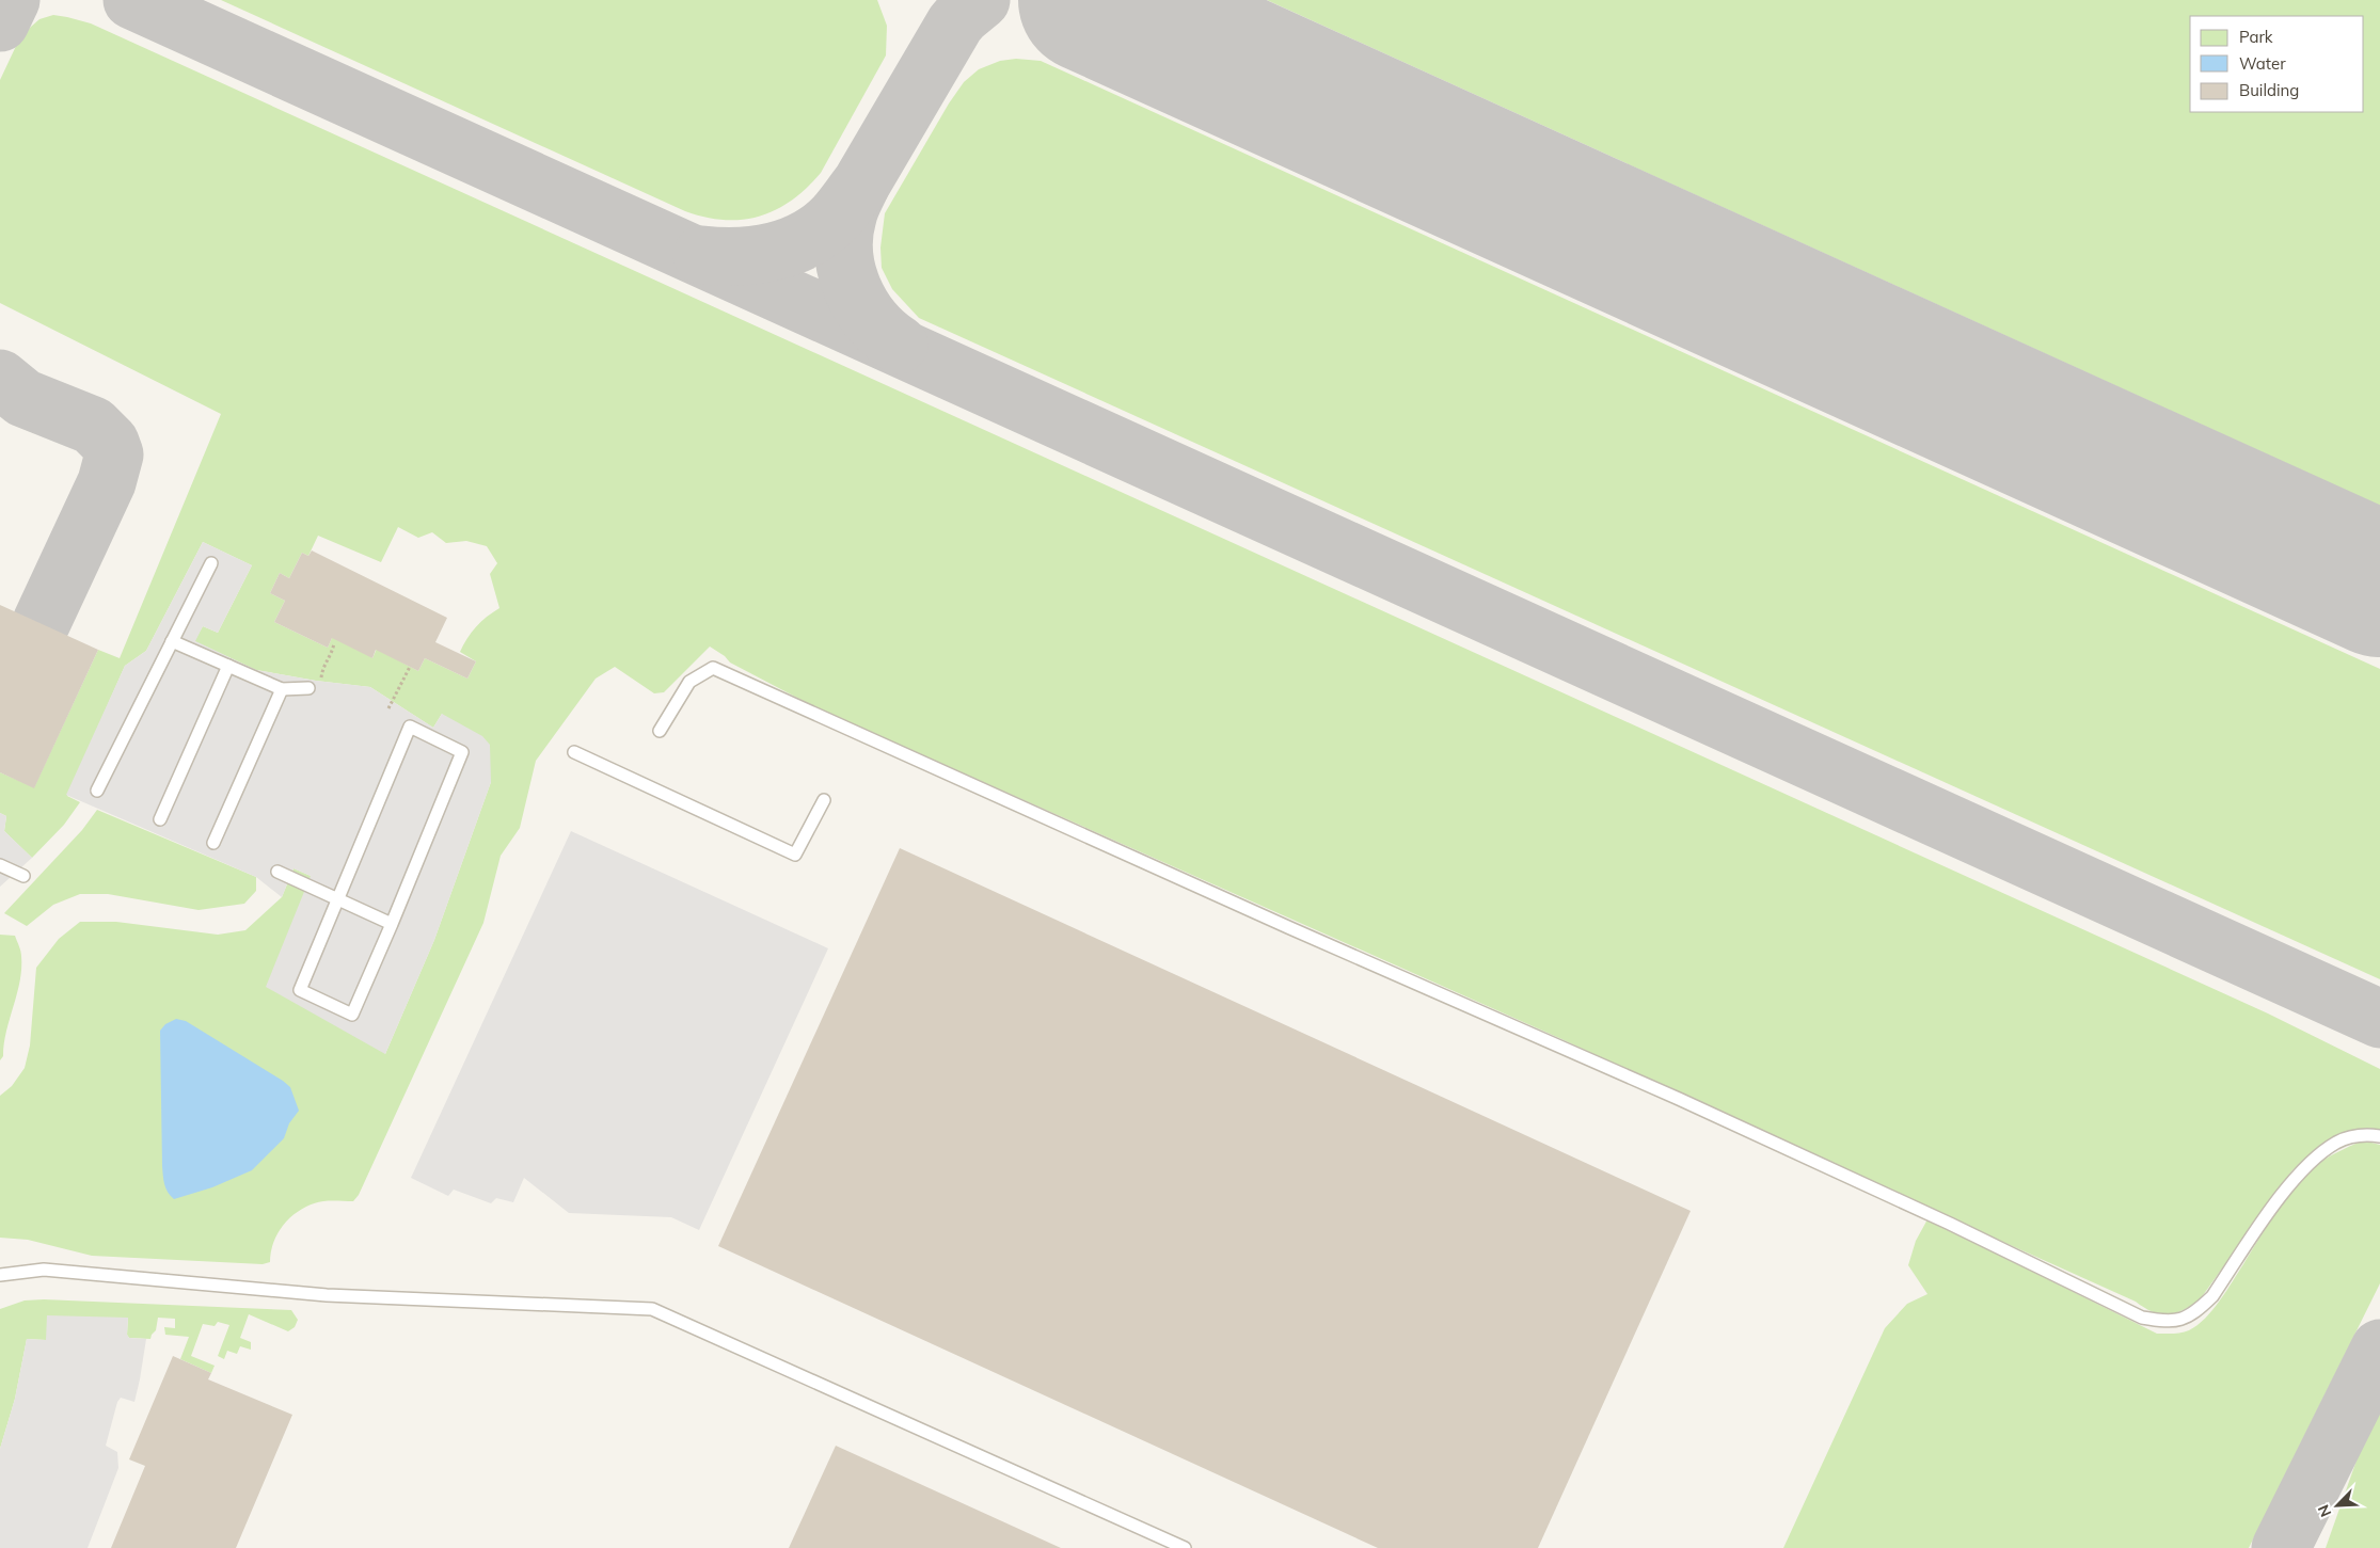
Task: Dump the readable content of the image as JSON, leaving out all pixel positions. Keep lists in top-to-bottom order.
{
  "legend": ["Park", "Water", "Building"],
  "north": "bottom left"
}
